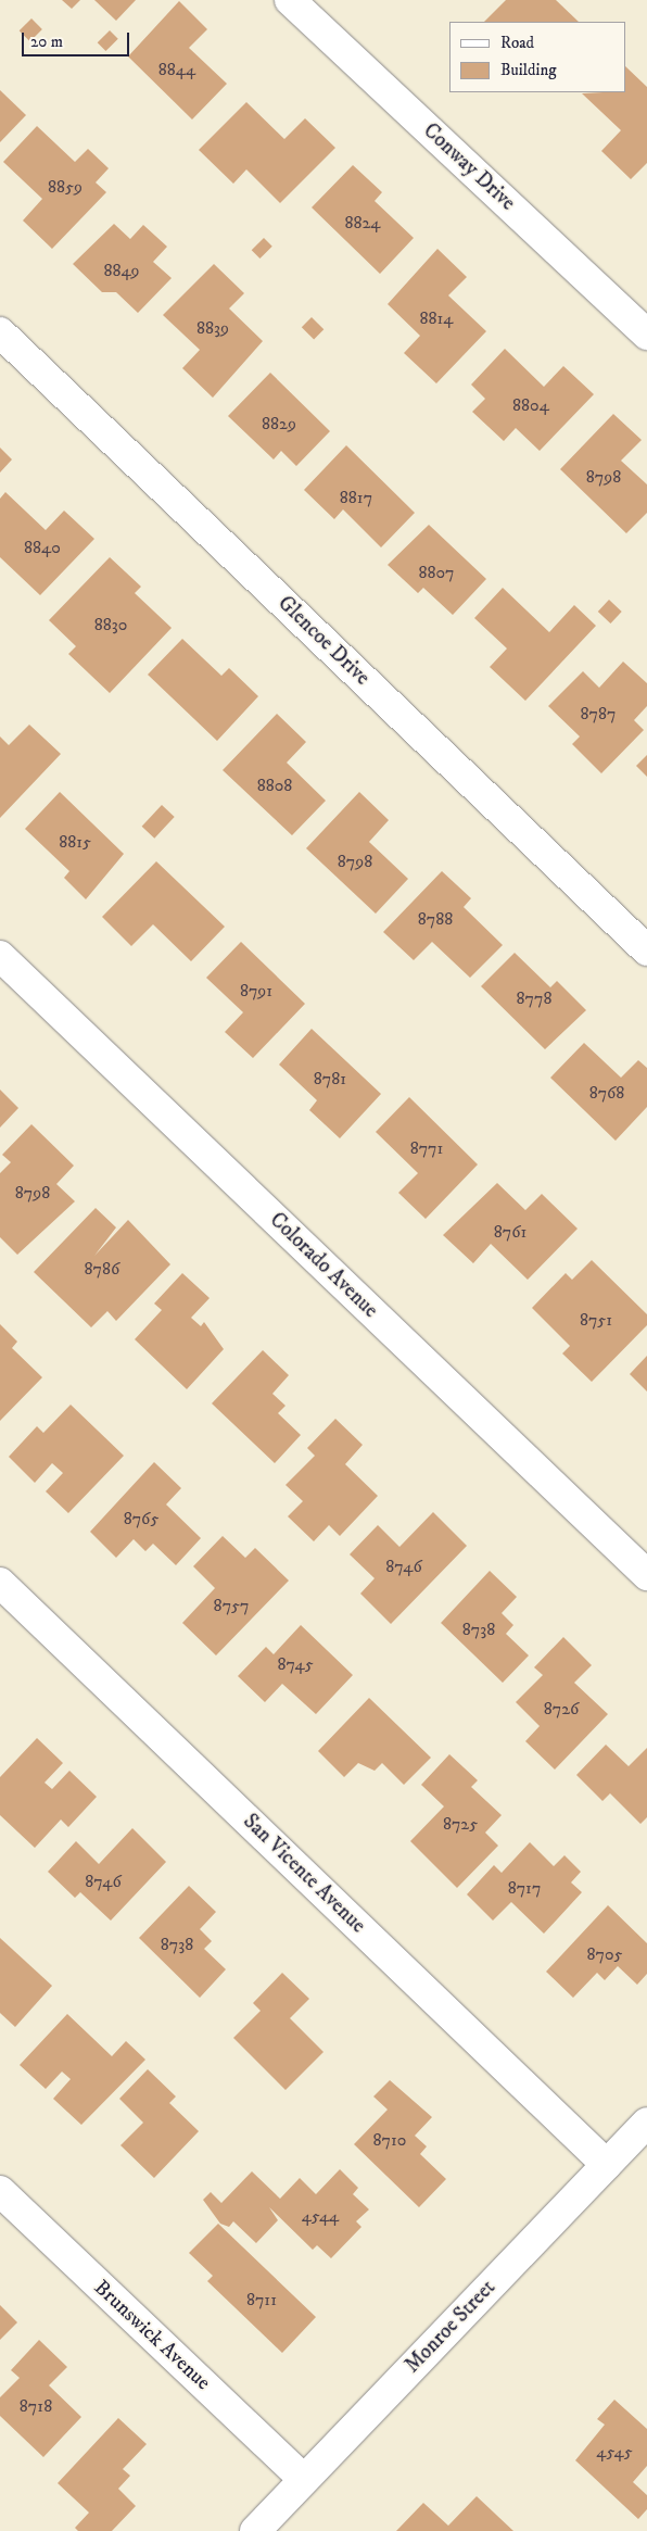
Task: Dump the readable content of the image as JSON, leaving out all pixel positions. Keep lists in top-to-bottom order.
{
  "streets": {
    "street": [
      "Conway Drive",
      "Glencoe Drive",
      "Colorado Avenue",
      "San Vicente Avenue",
      "Monroe Street",
      "Brunswick Avenue"
    ]
  },
  "crossings": [
    ["San Vicente Avenue", "Monroe Street"],
    ["Monroe Street", "Brunswick Avenue"]
  ],
  "house_numbers": [
    "8844",
    "8859",
    "8824",
    "8849",
    "8814",
    "8839",
    "8804",
    "8829",
    "8798",
    "8817",
    "8840",
    "8807",
    "8830",
    "8787",
    "8808",
    "8815",
    "8798",
    "8788",
    "8791",
    "8778",
    "8781",
    "8768",
    "8771",
    "8798",
    "8761",
    "8786",
    "8751",
    "8765",
    "8746",
    "8757",
    "8738",
    "8745",
    "8726",
    "8725",
    "8746",
    "8717",
    "8738",
    "8705",
    "8710",
    "4544",
    "8711",
    "8718",
    "4545"
  ],
  "legend": ["Road", "Building"],
  "scale_bar": "20 m"
}
